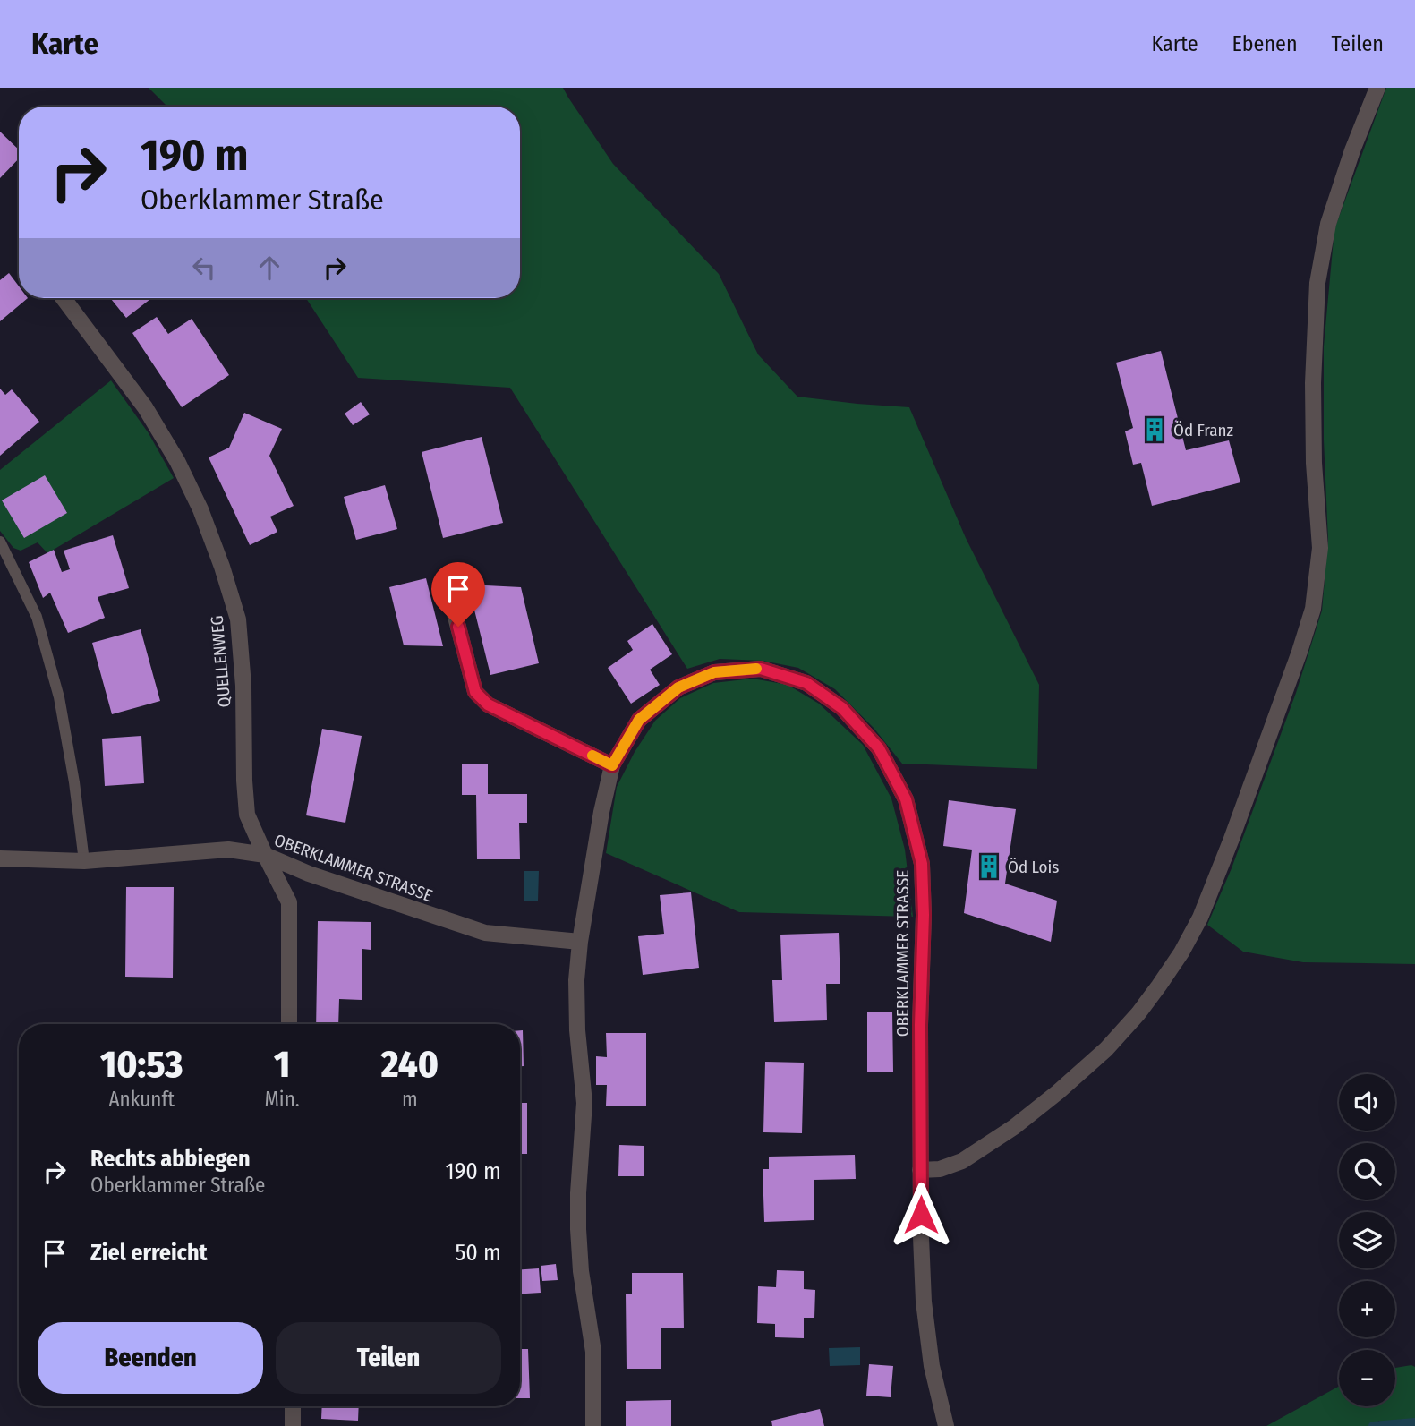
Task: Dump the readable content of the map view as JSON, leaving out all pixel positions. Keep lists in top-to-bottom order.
{
  "streets": {
    "street": ["QUELLENWEG", "OBERKLAMMER STRASSE"]
  },
  "crossings": [
    ["QUELLENWEG", "OBERKLAMMER STRASSE"]
  ],
  "places": {
    "building": ["Öd Franz", "Öd Lois"]
  },
  "page": {
    "header": "Karte",
    "nav": ["Karte", "Ebenen", "Teilen"],
    "turn": ["190 m", "Oberklammer Straße"],
    "eta": [
      "10:53",
      "Ankunft",
      "1",
      "Min.",
      "240",
      "m"
    ],
    "map_buttons": ["+", "−"],
    "list": [
      {
        "name": "Rechts abbiegen",
        "note": "Oberklammer Straße",
        "value": "190 m"
      },
      {
        "name": "Ziel erreicht",
        "value": "50 m"
      }
    ],
    "buttons": ["Beenden", "Teilen"]
  }
}
